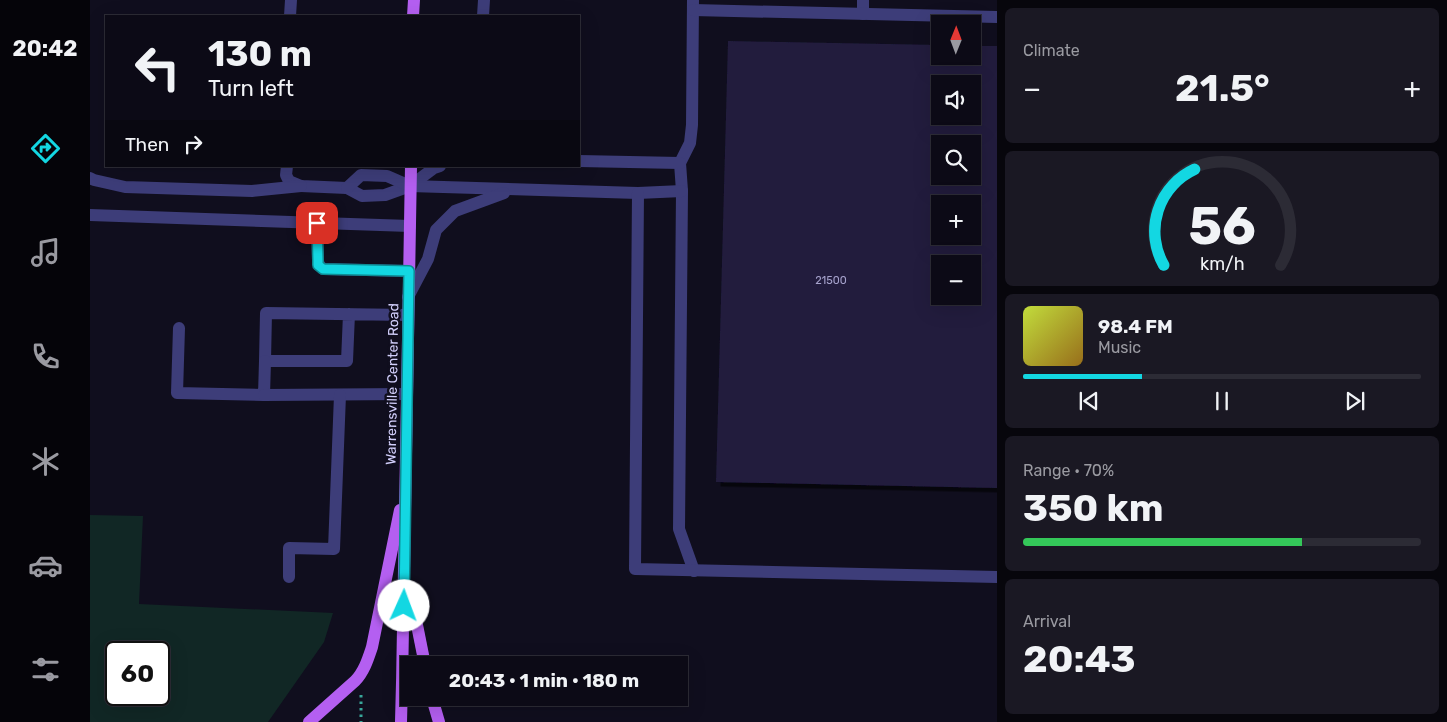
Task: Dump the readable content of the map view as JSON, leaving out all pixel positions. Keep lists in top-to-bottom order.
{
  "streets": {
    "main road": ["Warrensville Center Road"]
  },
  "house_numbers": ["21500"],
  "north": "top",
  "page": {
    "tabs": "20:42",
    "tile": [
      "Climate",
      ["Range · 70%", "350 km"],
      ["Arrival", "20:43"]
    ],
    "map_buttons": ["+", "−"],
    "turn": ["130 m", "Turn left"],
    "heat": ["−", "21.5°", "+"],
    "then": "Then",
    "song": ["98.4 FM", "Music"],
    "limit": "60",
    "trip": "20:43 · 1 min · 180 m",
    "gauge": ["56", "km/h"]
  }
}
